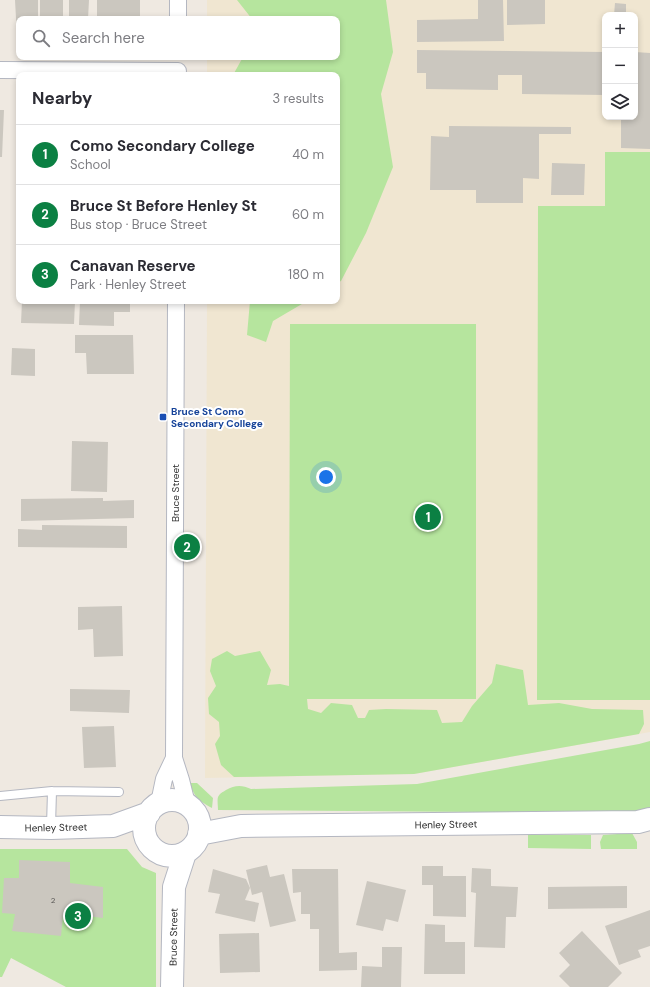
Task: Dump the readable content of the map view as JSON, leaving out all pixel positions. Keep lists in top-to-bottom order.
{
  "streets": {
    "street": ["Bruce Street", "Henley Street"]
  },
  "crossings": [
    ["Bruce Street", "Henley Street"]
  ],
  "places": {
    "transit": ["Bruce St Como Secondary College"]
  },
  "house_numbers": ["2"],
  "page": {
    "map_buttons": ["+", "−"],
    "search": "Search here",
    "heading": ["Nearby", "3 results"],
    "list": [
      {
        "mark": "1",
        "name": "Como Secondary College",
        "note": "School",
        "value": "40 m"
      },
      {
        "mark": "2",
        "name": "Bruce St Before Henley St",
        "note": "Bus stop · Bruce Street",
        "value": "60 m"
      },
      {
        "mark": "3",
        "name": "Canavan Reserve",
        "note": "Park · Henley Street",
        "value": "180 m"
      }
    ],
    "pins": ["1", "2", "3"]
  }
}
